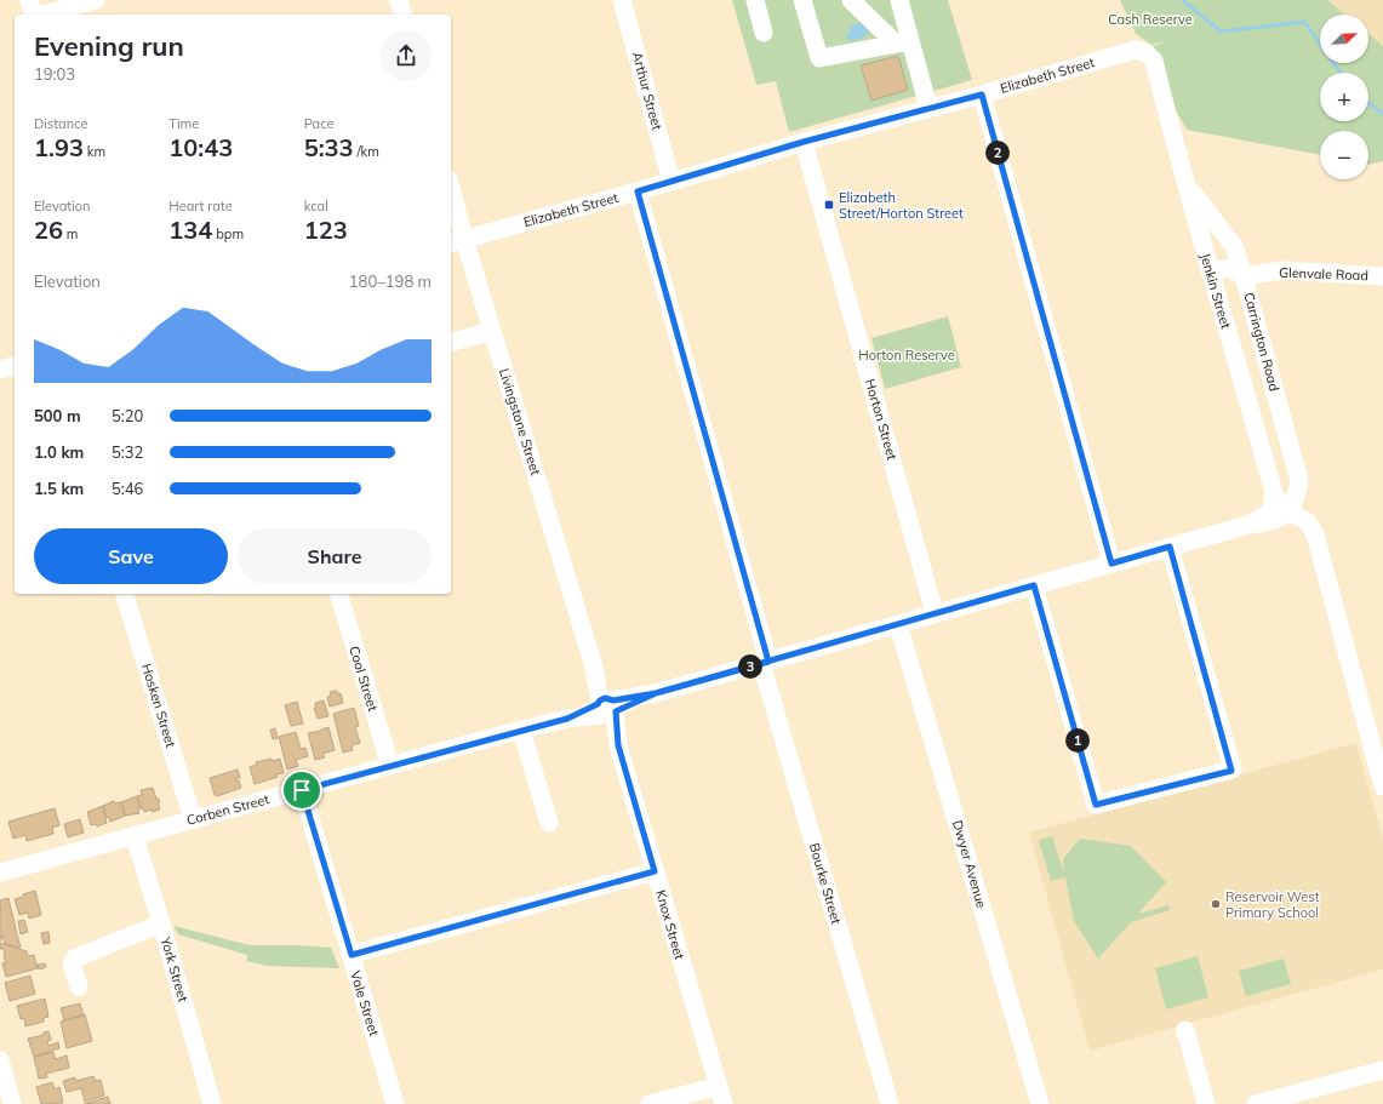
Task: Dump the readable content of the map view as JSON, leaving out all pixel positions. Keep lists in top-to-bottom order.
{
  "streets": {
    "street": [
      "Elizabeth Street",
      "Arthur Street",
      "Glenvale Road",
      "Jenkin Street",
      "Carrington Road",
      "Horton Street",
      "Livingstone Street",
      "Cool Street",
      "Hosken Street",
      "Corben Street",
      "Dwyer Avenue",
      "Bourke Street",
      "Knox Street",
      "York Street",
      "Vale Street"
    ]
  },
  "crossings": [
    ["Elizabeth Street", "Arthur Street"],
    ["Elizabeth Street", "Jenkin Street"],
    ["Elizabeth Street", "Horton Street"],
    ["Elizabeth Street", "Livingstone Street"],
    ["Elizabeth Street", "Bourke Street"],
    ["Glenvale Road", "Jenkin Street"],
    ["Glenvale Road", "Carrington Road"],
    ["Jenkin Street", "Carrington Road"],
    ["Jenkin Street", "Corben Street"],
    ["Horton Street", "Corben Street"],
    ["Livingstone Street", "Corben Street"],
    ["Livingstone Street", "Knox Street"],
    ["Cool Street", "Corben Street"],
    ["Hosken Street", "Corben Street"],
    ["Corben Street", "Dwyer Avenue"],
    ["Corben Street", "Bourke Street"],
    ["Corben Street", "Knox Street"],
    ["Corben Street", "York Street"],
    ["Corben Street", "Vale Street"]
  ],
  "parks": ["Cash Reserve", "Horton Reserve"],
  "places": {
    "transit": ["Elizabeth Street/Horton Street"],
    "other": ["Reservoir West Primary School"]
  },
  "north": "top right",
  "page": {
    "map_buttons": ["+", "−"],
    "heading": ["Evening run", "19:03"],
    "stats": [
      ["Distance", "1.93 km"],
      ["Time", "10:43"],
      ["Pace", "5:33 /km"],
      ["Elevation", "26 m"],
      ["Heart rate", "134 bpm"],
      ["kcal", "123"]
    ],
    "pins": ["2", "3", "1"],
    "chart": ["Elevation", "180–198 m"],
    "list": [
      {
        "name": "500 m",
        "note": "5:20"
      },
      {
        "name": "1.0 km",
        "note": "5:32"
      },
      {
        "name": "1.5 km",
        "note": "5:46"
      }
    ],
    "buttons": ["Save", "Share"]
  }
}
